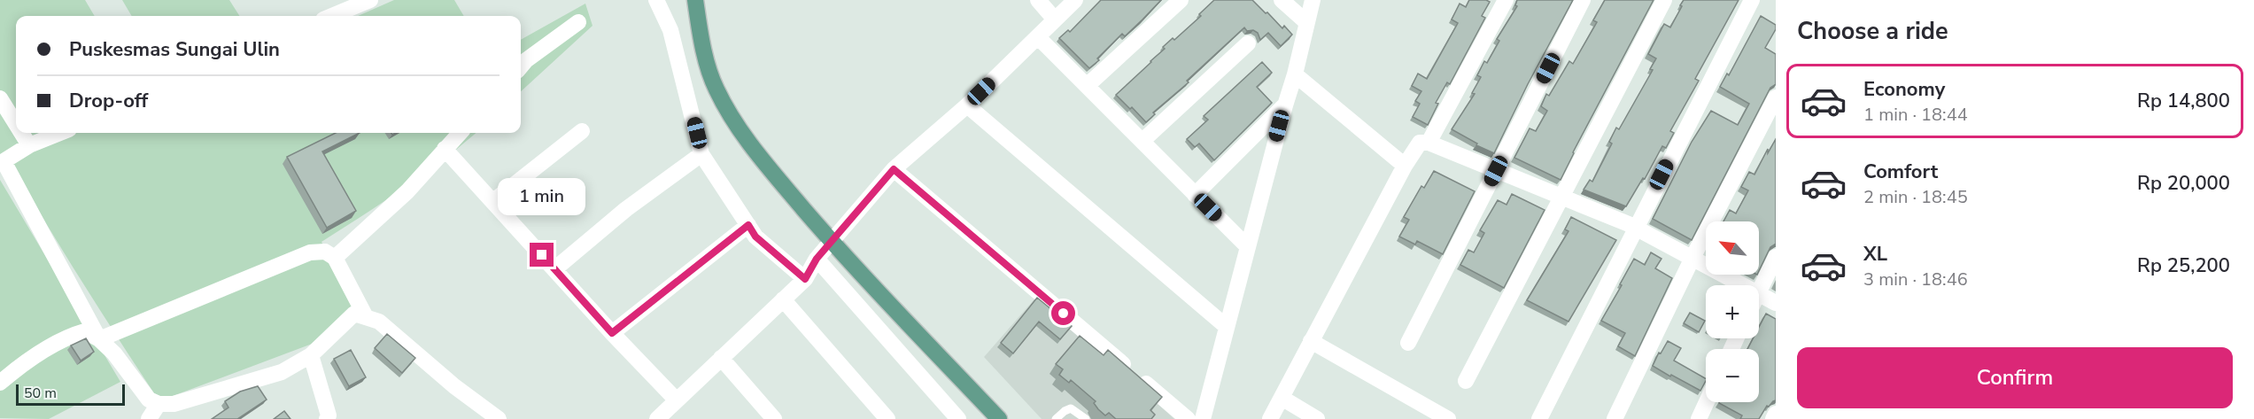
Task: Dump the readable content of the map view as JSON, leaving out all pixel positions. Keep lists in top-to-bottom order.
{
  "scale_bar": "50 m",
  "north": "top left",
  "page": {
    "heading": "Choose a ride",
    "banner": ["Puskesmas Sungai Ulin", "Drop-off"],
    "list": [
      {
        "name": "Economy",
        "note": "1 min · 18:44",
        "value": "Rp 14,800"
      },
      {
        "name": "Comfort",
        "note": "2 min · 18:45",
        "value": "Rp 20,000"
      },
      {
        "name": "XL",
        "note": "3 min · 18:46",
        "value": "Rp 25,200"
      }
    ],
    "bubble": "1 min",
    "map_buttons": ["+", "−"],
    "buttons": "Confirm",
    "scale": "50 m"
  }
}
